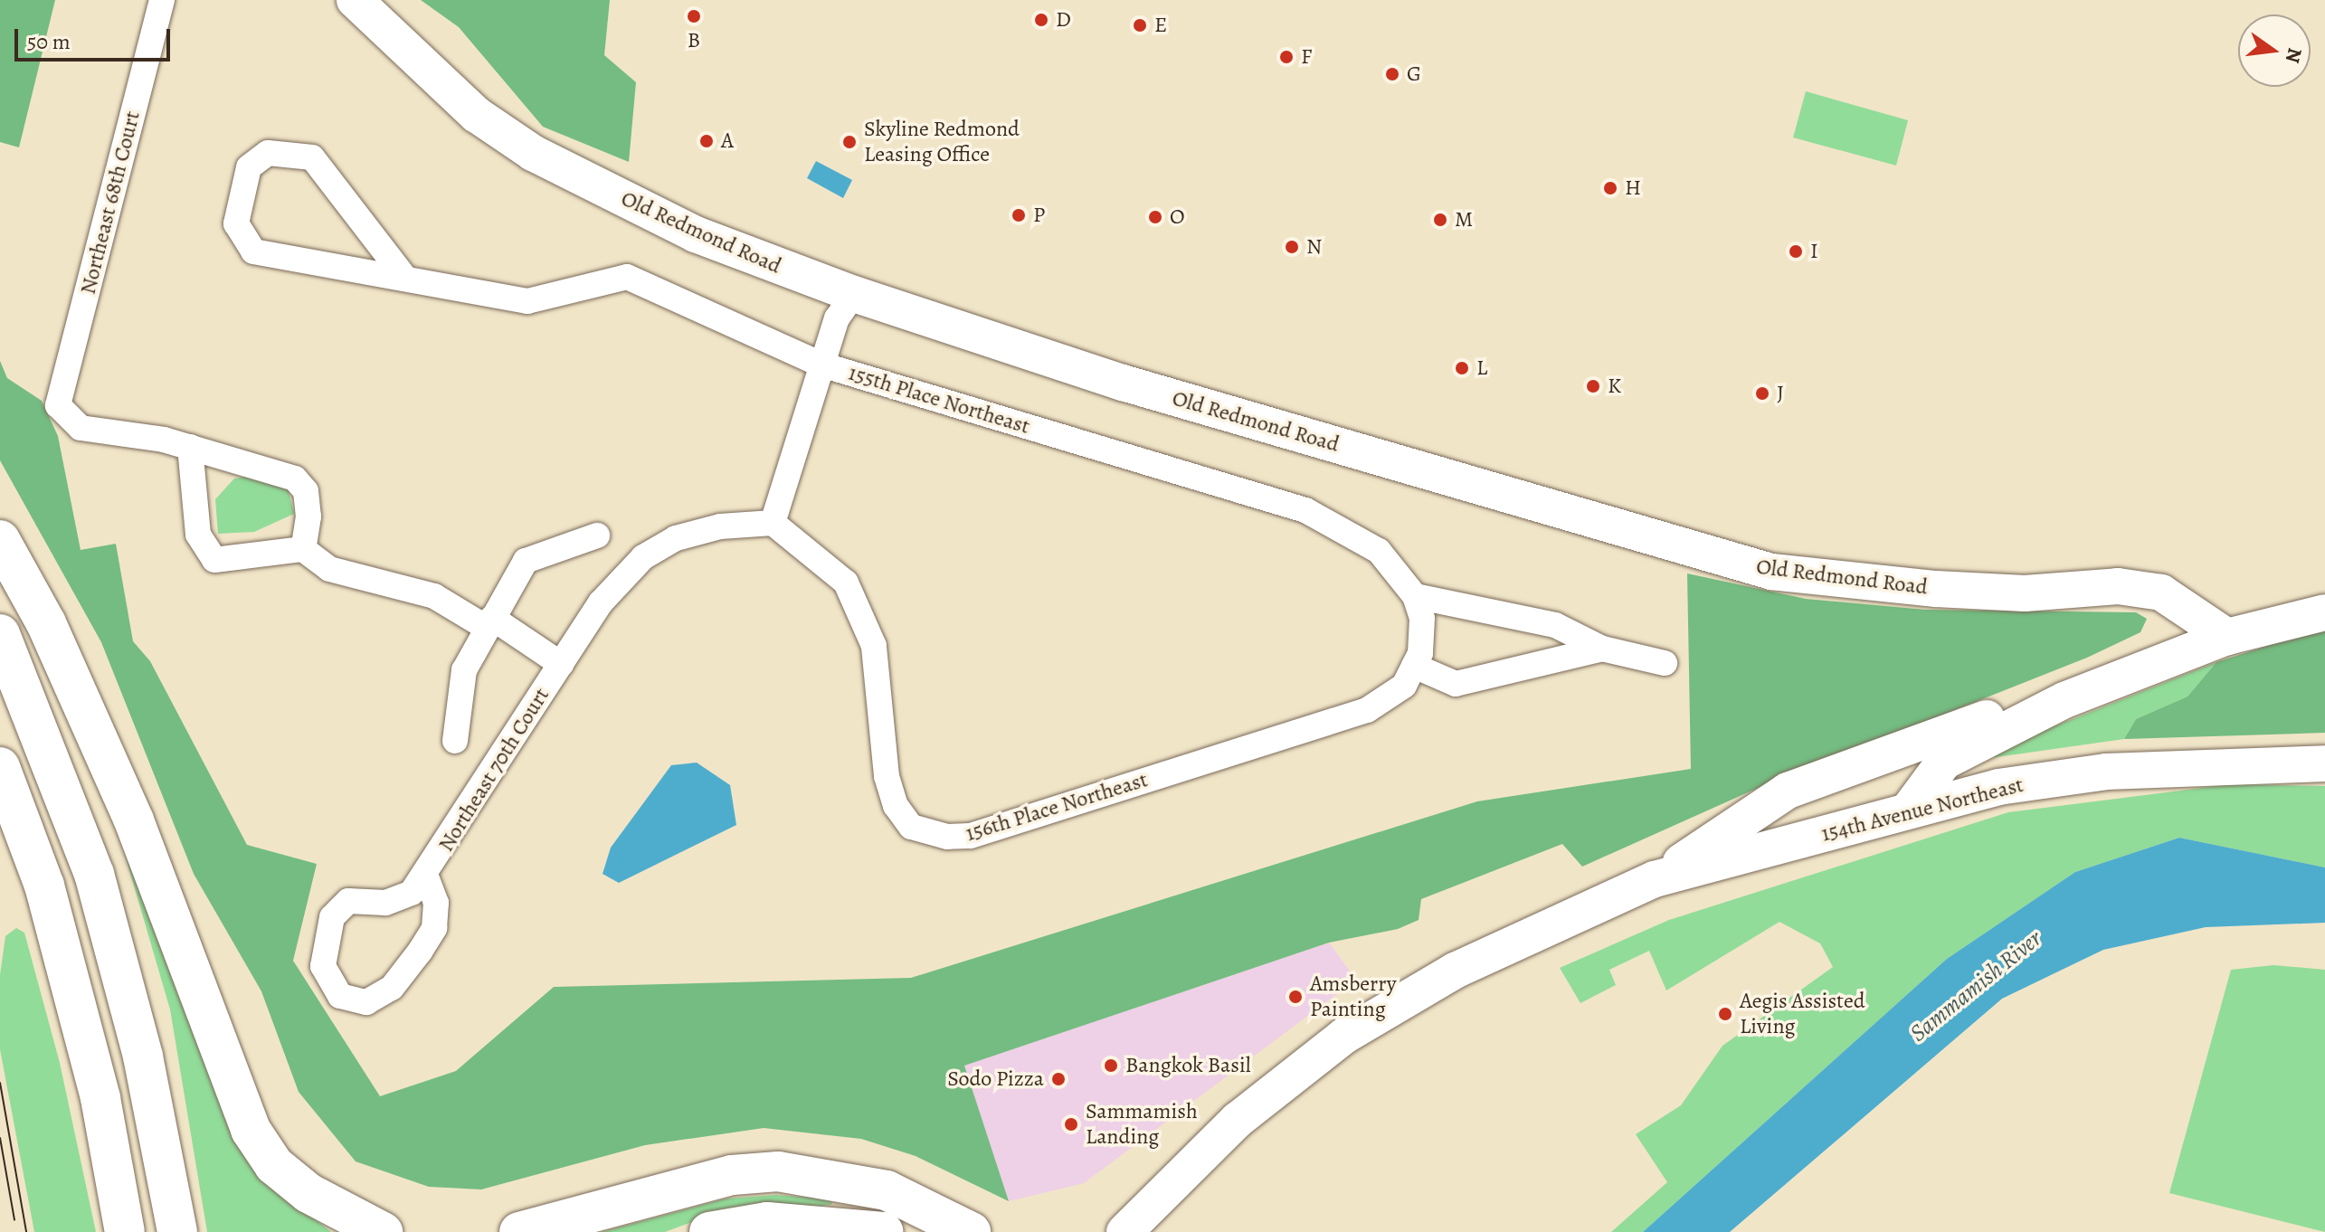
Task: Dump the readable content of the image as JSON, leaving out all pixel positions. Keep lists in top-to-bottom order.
{
  "streets": {
    "main road": ["Old Redmond Road", "154th Avenue Northeast"],
    "street": [
      "Northeast 68th Court",
      "155th Place Northeast",
      "Northeast 70th Court",
      "156th Place Northeast"
    ]
  },
  "crossings": [
    ["155th Place Northeast", "156th Place Northeast"]
  ],
  "water": ["Sammamish River"],
  "places": [
    "B",
    "D",
    "E",
    "F",
    "G",
    "A",
    "Skyline Redmond Leasing Office",
    "H",
    "P",
    "O",
    "M",
    "N",
    "I",
    "L",
    "K",
    "J",
    "Amsberry Painting",
    "Aegis Assisted Living",
    "Bangkok Basil",
    "Sodo Pizza",
    "Sammamish Landing"
  ],
  "scale_bar": "50 m",
  "north": "right"
}
